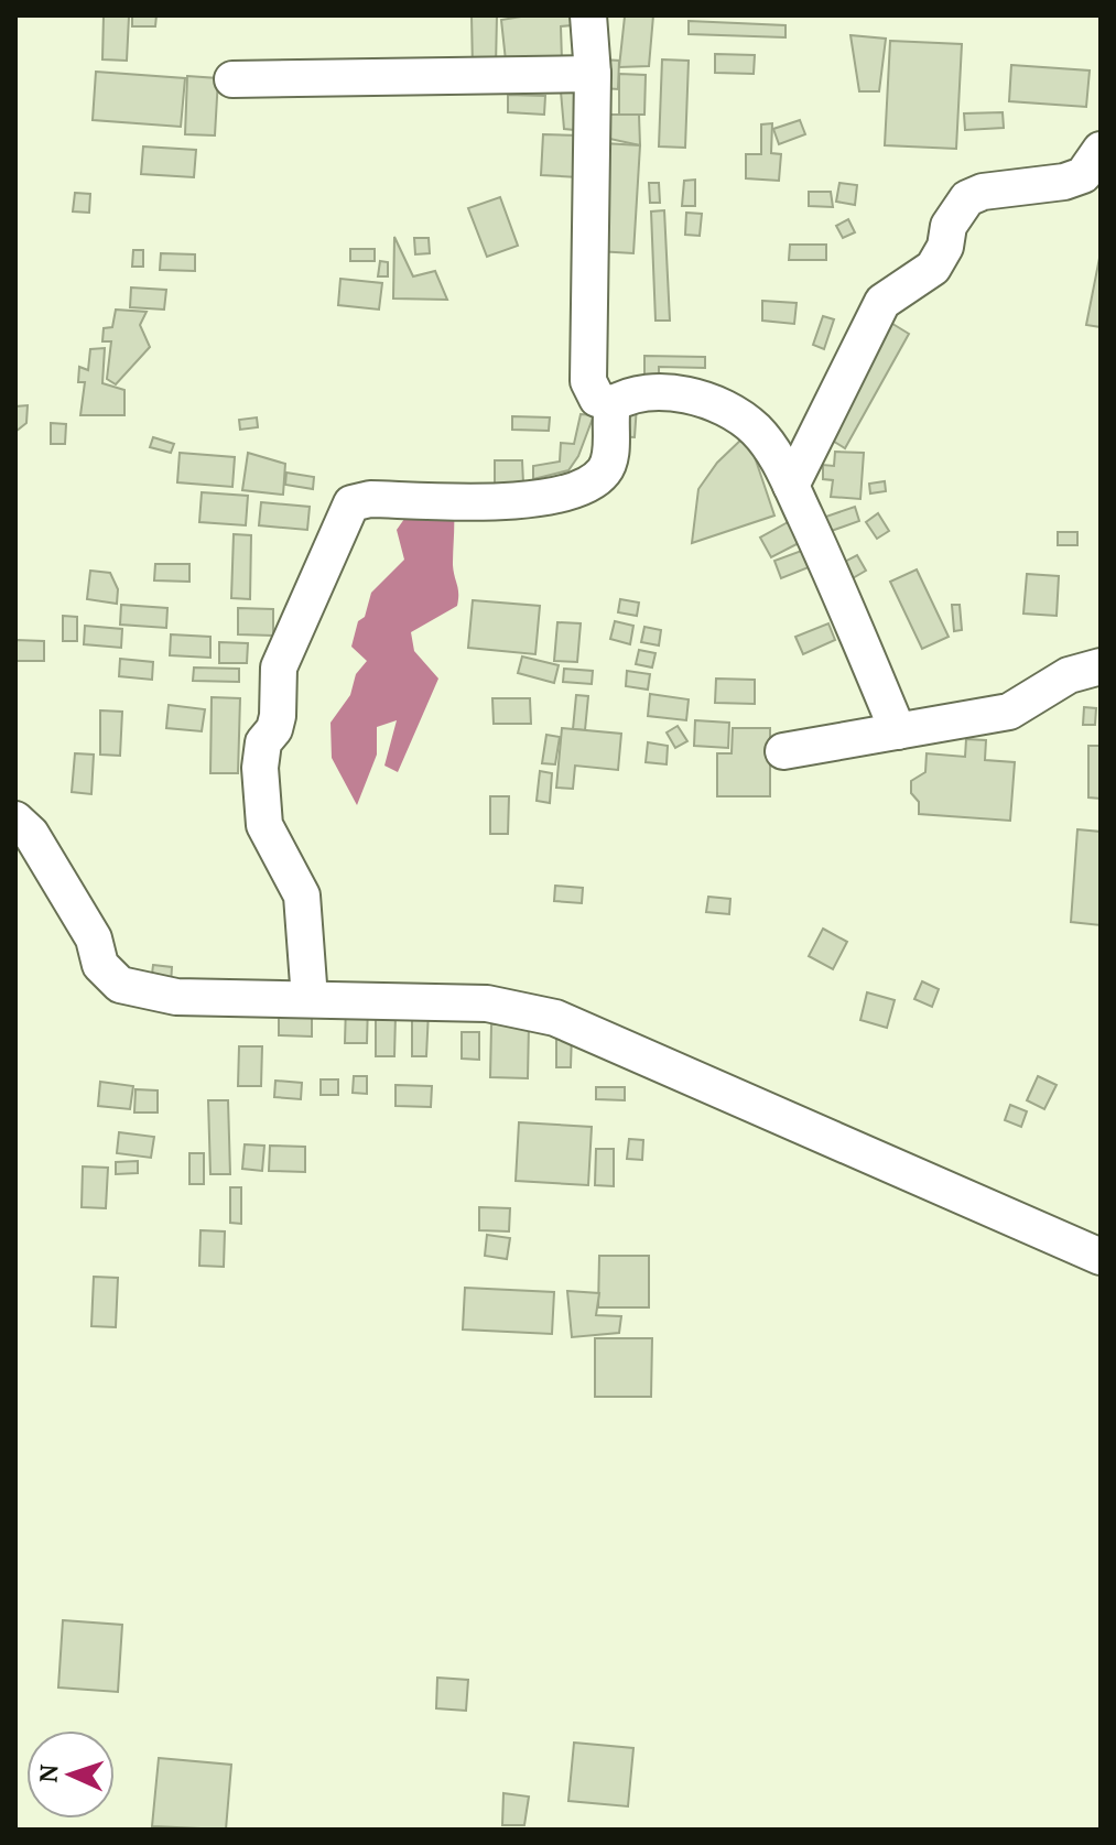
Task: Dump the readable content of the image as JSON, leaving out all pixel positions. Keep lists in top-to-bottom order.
{
  "north": "left"
}
